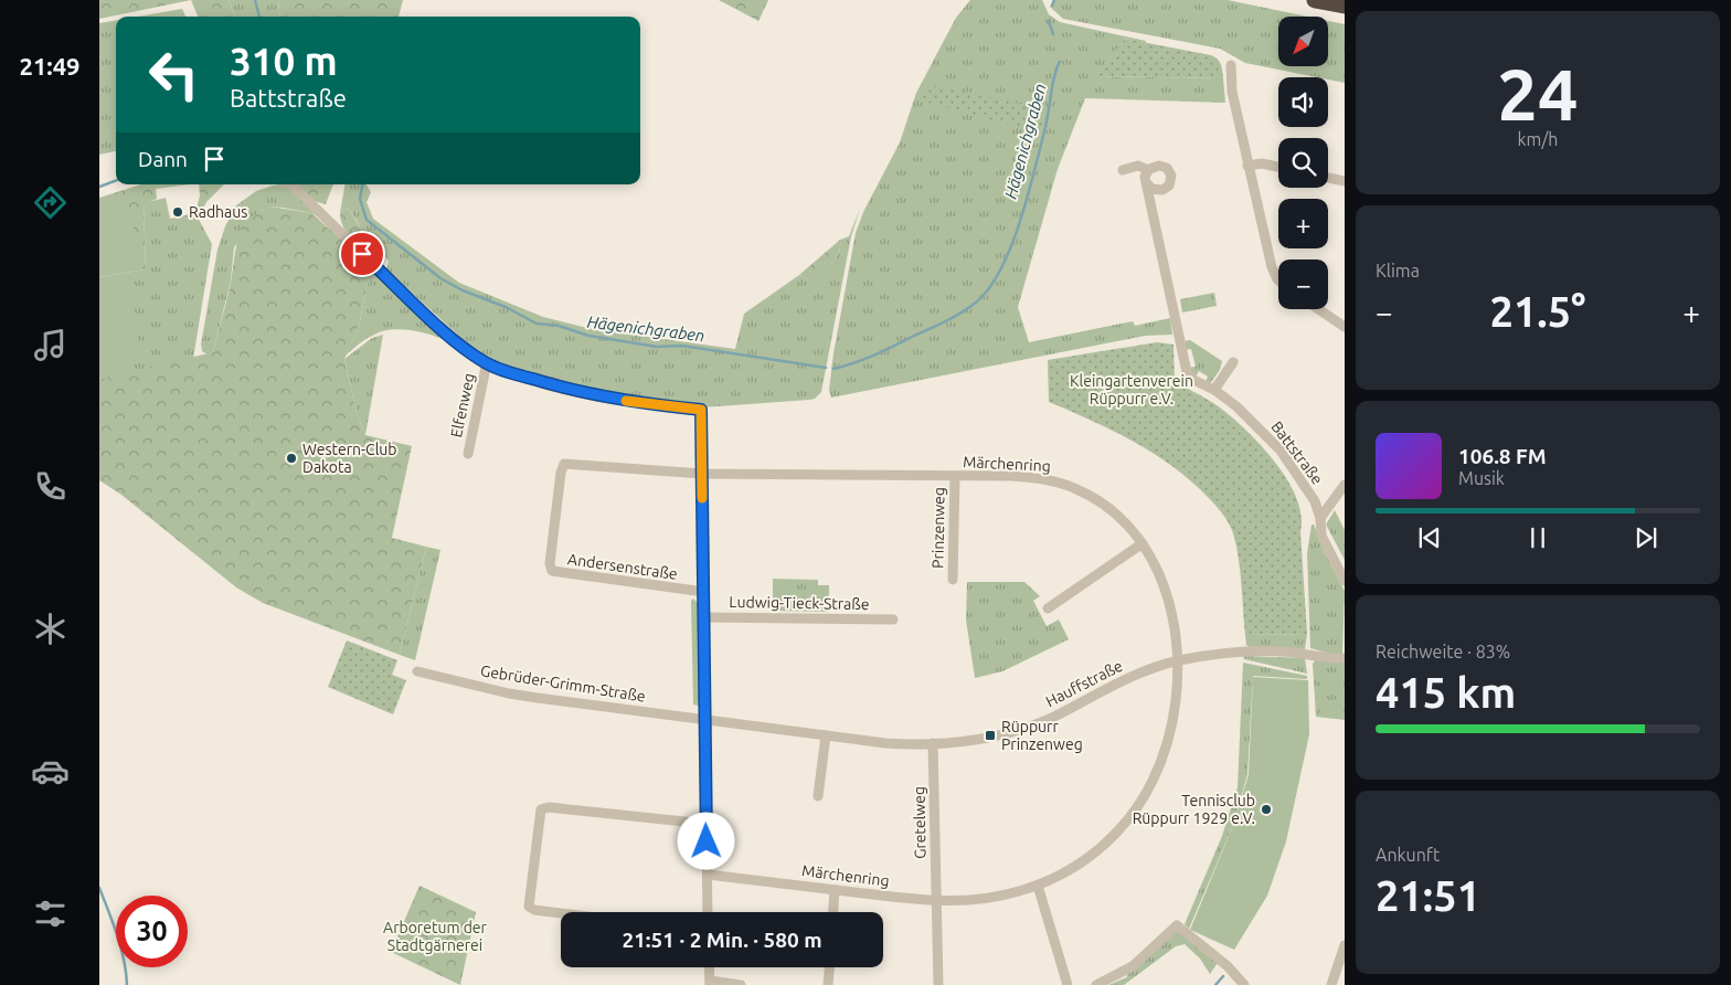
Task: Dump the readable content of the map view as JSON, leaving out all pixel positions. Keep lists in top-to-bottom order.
{
  "streets": {
    "street": [
      "Elfenweg",
      "Battstraße",
      "Märchenring",
      "Prinzenweg",
      "Andersenstraße",
      "Ludwig-Tieck-Straße",
      "Gebrüder-Grimm-Straße",
      "Hauffstraße",
      "Gretelweg"
    ]
  },
  "crossings": [
    ["Märchenring", "Prinzenweg"],
    ["Märchenring", "Andersenstraße"],
    ["Märchenring", "Hauffstraße"],
    ["Märchenring", "Gretelweg"],
    ["Gebrüder-Grimm-Straße", "Hauffstraße"],
    ["Hauffstraße", "Gretelweg"]
  ],
  "water": ["Hägenichgraben"],
  "parks": ["Kleingartenverein Rüppurr e.V.", "Arboretum der Stadtgärnerei"],
  "places": {
    "other": ["Radhaus", "Western-Club Dakota", "Tennisclub Rüppurr 1929 e.V."],
    "transit": ["Rüppurr Prinzenweg"]
  },
  "north": "bottom left",
  "page": {
    "tabs": "21:49",
    "tile": [
      ["24", "km/h"],
      "Klima",
      ["Reichweite · 83%", "415 km"],
      ["Ankunft", "21:51"]
    ],
    "map_buttons": ["+", "−"],
    "turn": ["310 m", "Battstraße"],
    "then": "Dann",
    "heat": ["−", "21.5°", "+"],
    "song": ["106.8 FM", "Musik"],
    "limit": "30",
    "trip": "21:51 · 2 Min. · 580 m"
  }
}
